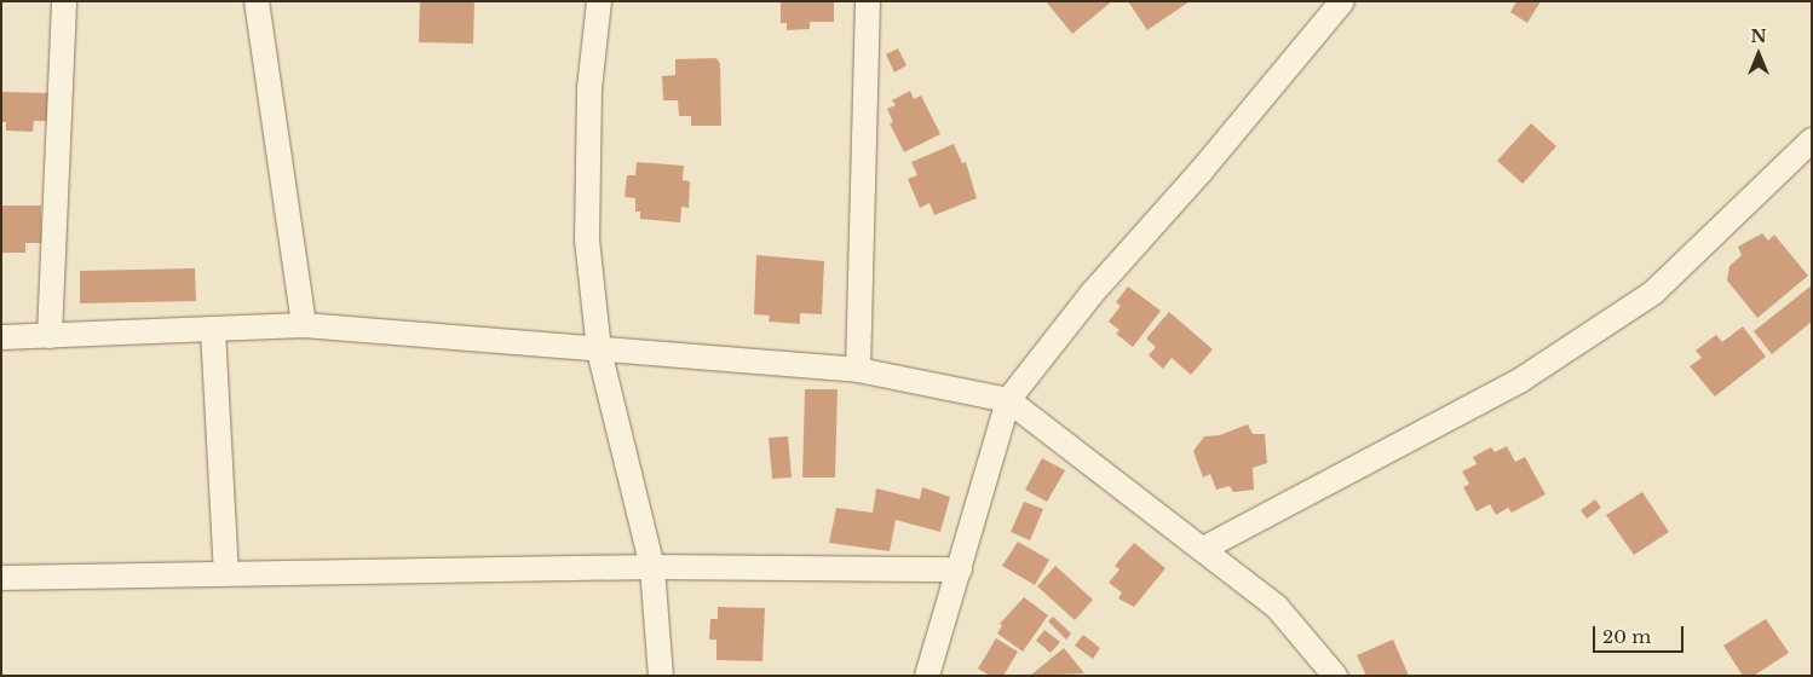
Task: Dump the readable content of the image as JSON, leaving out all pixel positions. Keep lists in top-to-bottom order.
{
  "scale_bar": "20 m",
  "north": "top"
}
